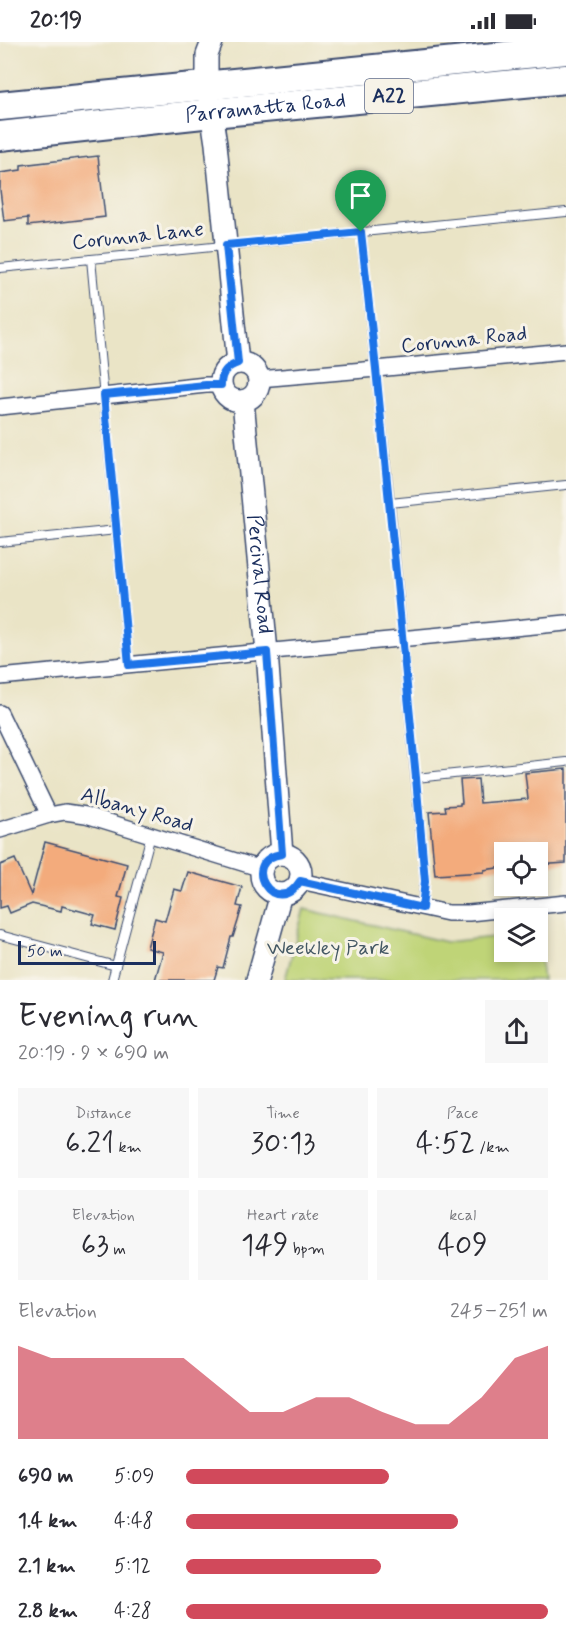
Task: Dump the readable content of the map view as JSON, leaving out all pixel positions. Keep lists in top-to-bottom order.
{
  "streets": {
    "highway": ["A22", "Parramatta Road"],
    "street": ["Corunna Road", "Percival Road", "Albany Road"],
    "lane": ["Corunna Lane"]
  },
  "crossings": [
    ["Corunna Road", "Percival Road"],
    ["Percival Road", "Albany Road"]
  ],
  "parks": ["Weekley Park"],
  "scale_bar": "50 m",
  "page": {
    "status": "20:19",
    "scale": "50 m",
    "heading": ["Evening run", "20:19 · 9 × 690 m"],
    "stats": [
      ["Distance", "6.21 km"],
      ["Time", "30:13"],
      ["Pace", "4:52 /km"],
      ["Elevation", "63 m"],
      ["Heart rate", "149 bpm"],
      ["kcal", "409"]
    ],
    "chart": ["Elevation", "245–251 m"],
    "list": [
      {
        "name": "690 m",
        "note": "5:09"
      },
      {
        "name": "1.4 km",
        "note": "4:48"
      },
      {
        "name": "2.1 km",
        "note": "5:12"
      },
      {
        "name": "2.8 km",
        "note": "4:28"
      }
    ]
  }
}
